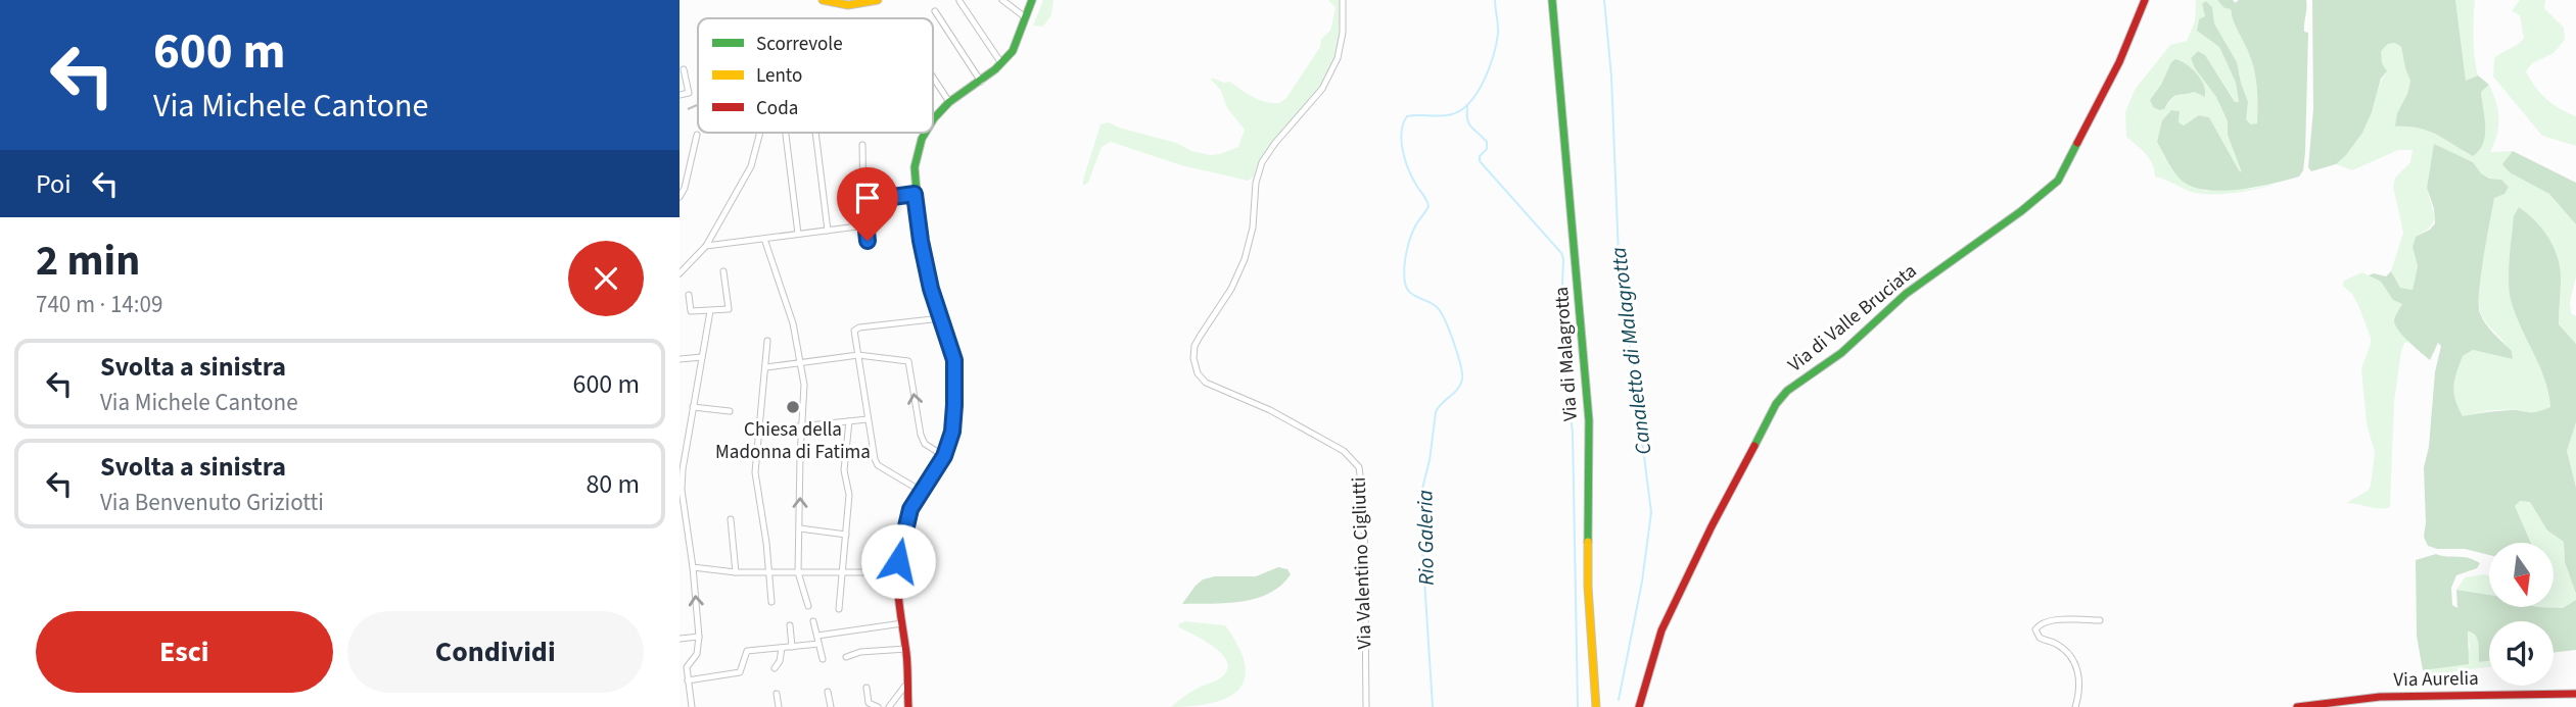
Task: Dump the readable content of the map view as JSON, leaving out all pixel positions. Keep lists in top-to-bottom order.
{
  "streets": {
    "main road": ["Via di Valle Bruciata", "Via di Malagrotta", "Via Aurelia"],
    "street": ["Via Valentino Cigliutti"]
  },
  "water": ["Canaletto di Malagrotta", "Rio Galeria"],
  "places": ["Chiesa della Madonna di Fatima"],
  "legend": ["Scorrevole", "Lento", "Coda"],
  "north": "bottom",
  "page": {
    "turn": ["600 m", "Via Michele Cantone"],
    "then": "Poi",
    "heading": ["2 min", "740 m · 14:09"],
    "list": [
      {
        "name": "Svolta a sinistra",
        "note": "Via Michele Cantone",
        "value": "600 m"
      },
      {
        "name": "Svolta a sinistra",
        "note": "Via Benvenuto Griziotti",
        "value": "80 m"
      }
    ],
    "buttons": ["Esci", "Condividi"]
  }
}
